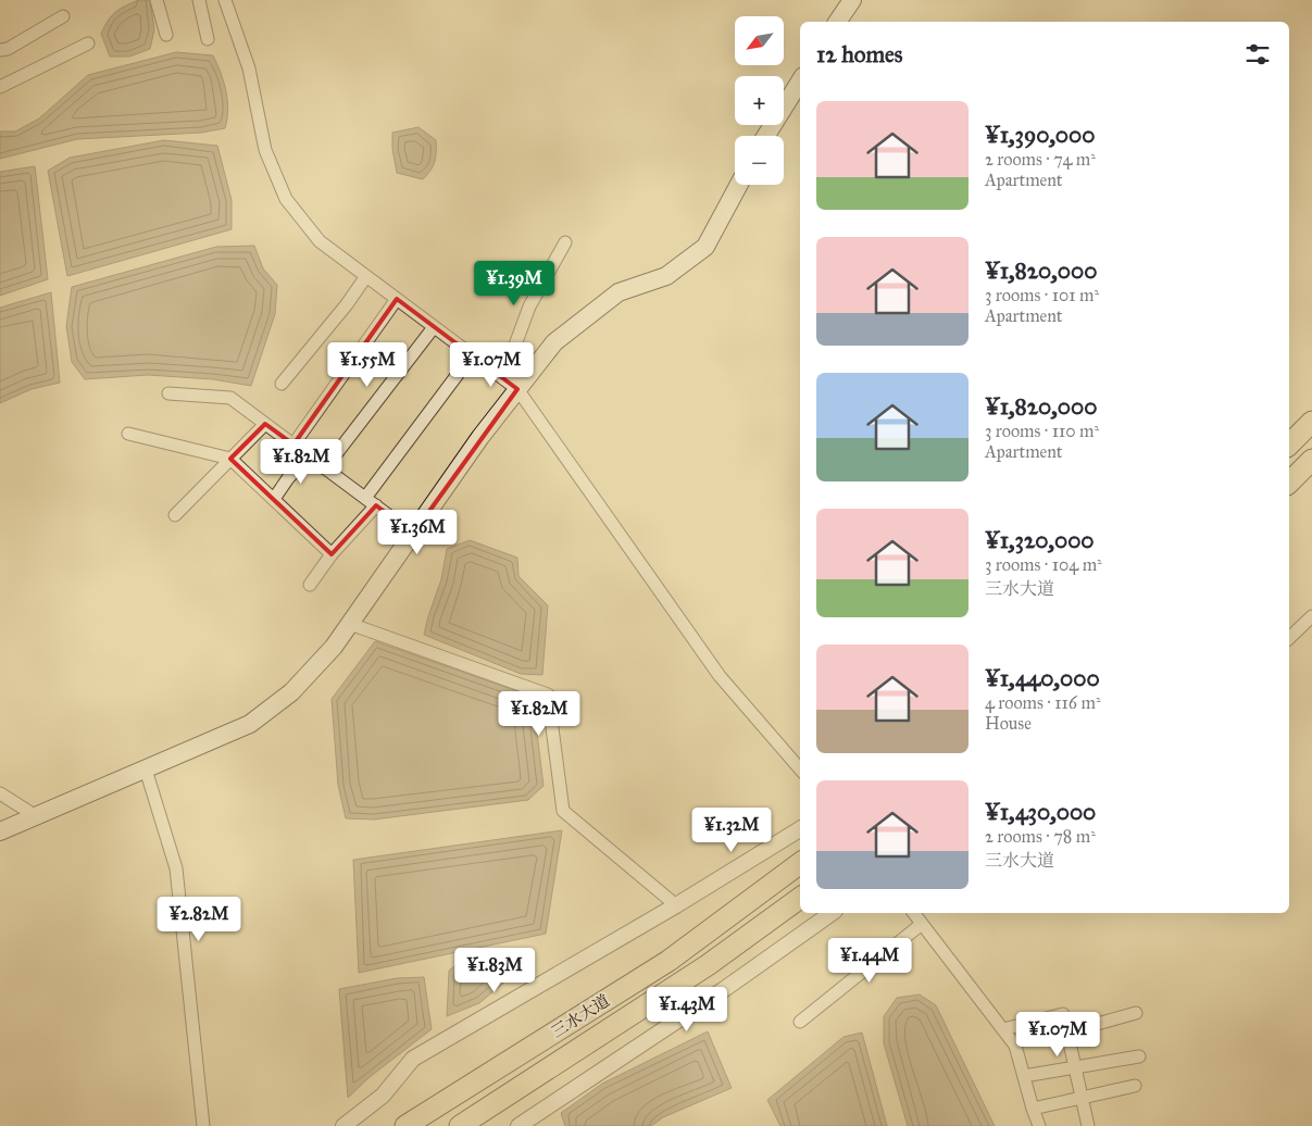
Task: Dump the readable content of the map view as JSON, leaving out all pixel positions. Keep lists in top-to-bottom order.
{
  "streets": {
    "highway": ["三水大道"]
  },
  "north": "bottom left",
  "page": {
    "map_buttons": ["+", "−"],
    "heading": "12 homes",
    "list": [
      {
        "name": "¥1,390,000",
        "note": "2 rooms · 74 m² · Apartment"
      },
      {
        "name": "¥1,820,000",
        "note": "3 rooms · 101 m² · Apartment"
      },
      {
        "name": "¥1,820,000",
        "note": "3 rooms · 110 m² · Apartment"
      },
      {
        "name": "¥1,320,000",
        "note": "3 rooms · 104 m² · 三水大道"
      },
      {
        "name": "¥1,440,000",
        "note": "4 rooms · 116 m² · House"
      },
      {
        "name": "¥1,430,000",
        "note": "2 rooms · 78 m² · 三水大道"
      }
    ],
    "price": [
      "¥1.39M",
      "¥1.55M",
      "¥1.07M",
      "¥1.82M",
      "¥1.36M",
      "¥1.82M",
      "¥1.32M",
      "¥2.82M",
      "¥1.44M",
      "¥1.83M",
      "¥1.43M",
      "¥1.07M"
    ]
  }
}
